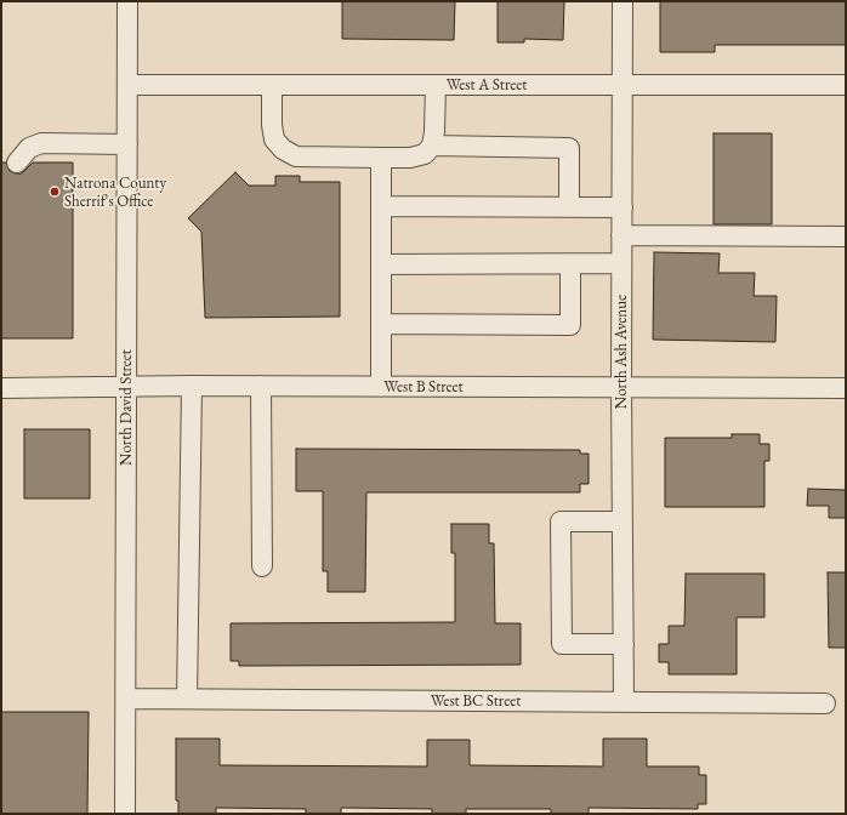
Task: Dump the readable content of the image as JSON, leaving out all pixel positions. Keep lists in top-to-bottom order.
{
  "streets": {
    "street": [
      "West A Street",
      "North Ash Avenue",
      "West B Street",
      "North David Street",
      "West BC Street"
    ]
  },
  "crossings": [
    ["West A Street", "North Ash Avenue"],
    ["West A Street", "North David Street"],
    ["North Ash Avenue", "West B Street"],
    ["North Ash Avenue", "West BC Street"],
    ["West B Street", "North David Street"],
    ["North David Street", "West BC Street"]
  ],
  "places": ["Natrona County Sherrif's Office"]
}
